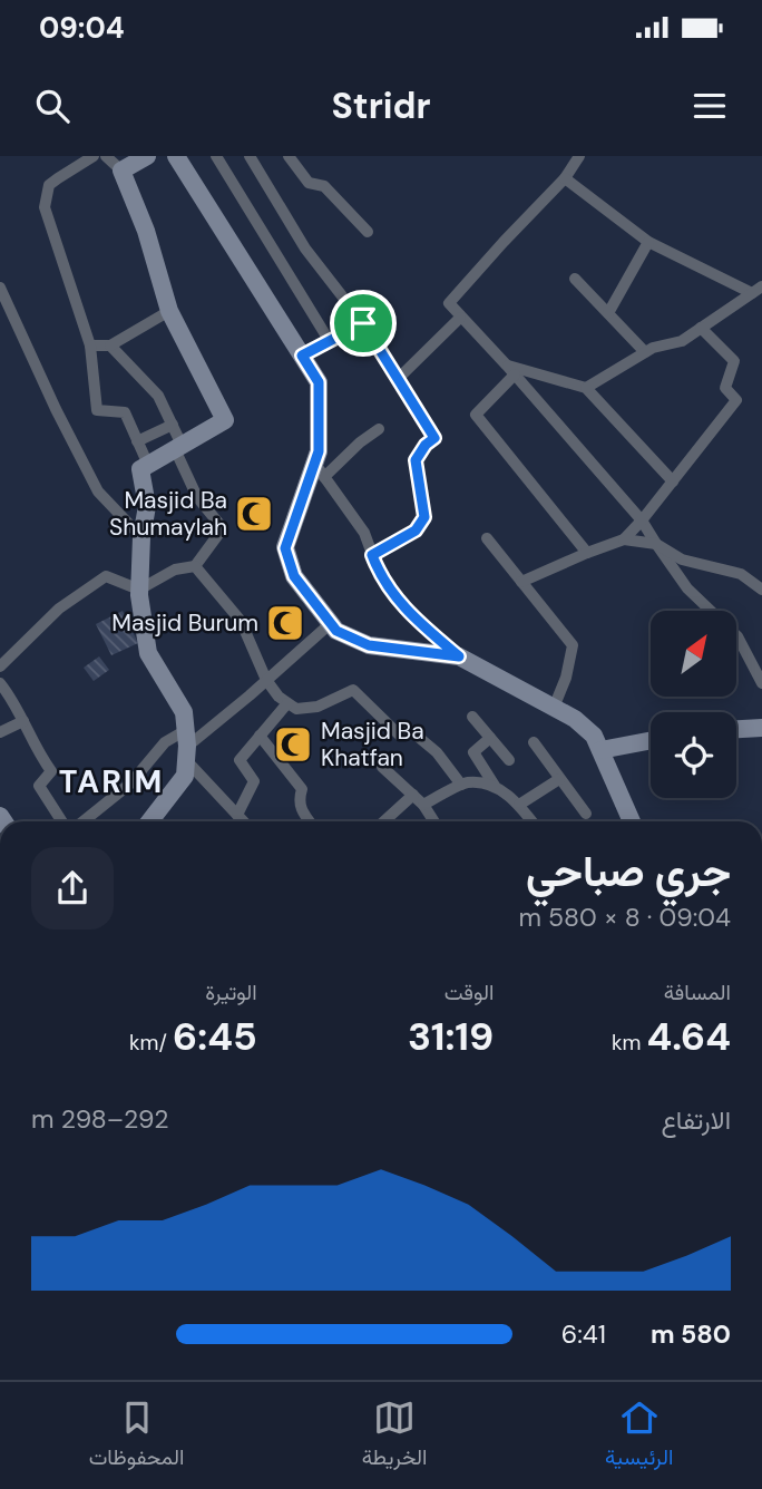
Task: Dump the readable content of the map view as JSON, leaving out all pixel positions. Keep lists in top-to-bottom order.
{
  "districts": ["TARIM"],
  "places": {
    "mosque": ["Masjid Ba Shumaylah", "Masjid Burum", "Masjid Ba Khatfan"]
  },
  "north": "top right",
  "page": {
    "status": "09:04",
    "header": "Stridr",
    "heading": ["جري صباحي", "09:04 · 8 × 580 m"],
    "stats": [
      ["المسافة", "4.64 km"],
      ["الوقت", "31:19"],
      ["الوتيرة", "6:45 /km"]
    ],
    "chart": ["الارتفاع", "292–298 m"],
    "list": [
      {
        "name": "580 m",
        "note": "6:41"
      }
    ],
    "tabs": ["الرئيسية", "الخريطة", "المحفوظات"]
  }
}
